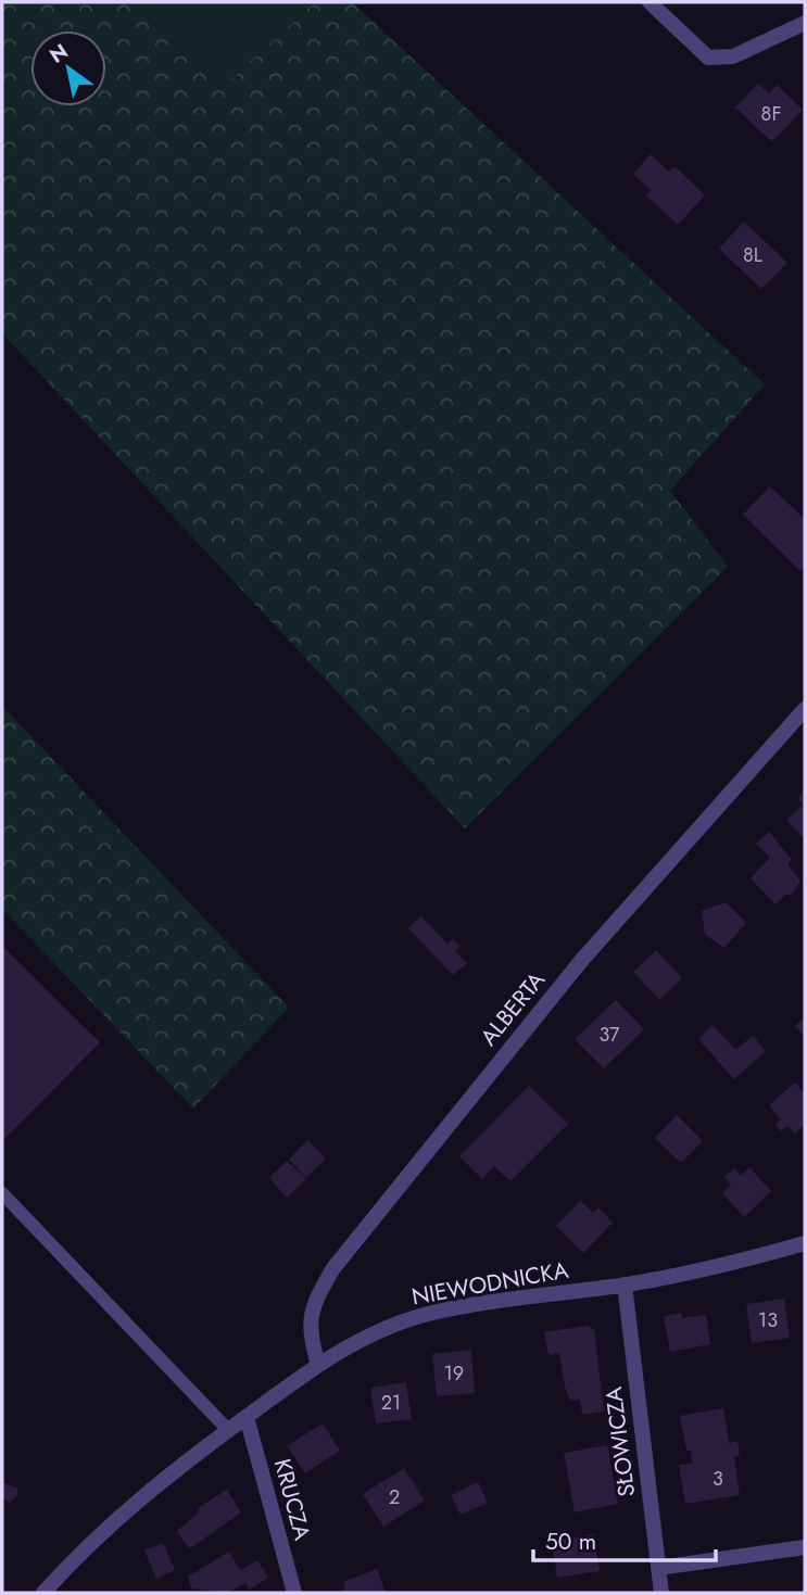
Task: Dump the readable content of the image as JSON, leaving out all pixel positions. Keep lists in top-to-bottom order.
{
  "streets": {
    "street": [
      "ALBERTA",
      "NIEWODNICKA",
      "SŁOWICZA",
      "KRUCZA"
    ]
  },
  "crossings": [
    ["ALBERTA", "NIEWODNICKA"],
    ["NIEWODNICKA", "SŁOWICZA"],
    ["NIEWODNICKA", "KRUCZA"]
  ],
  "house_numbers": [
    "8F",
    "8L",
    "37",
    "13",
    "19",
    "21",
    "3",
    "2"
  ],
  "scale_bar": "50 m",
  "north": "top left"
}
